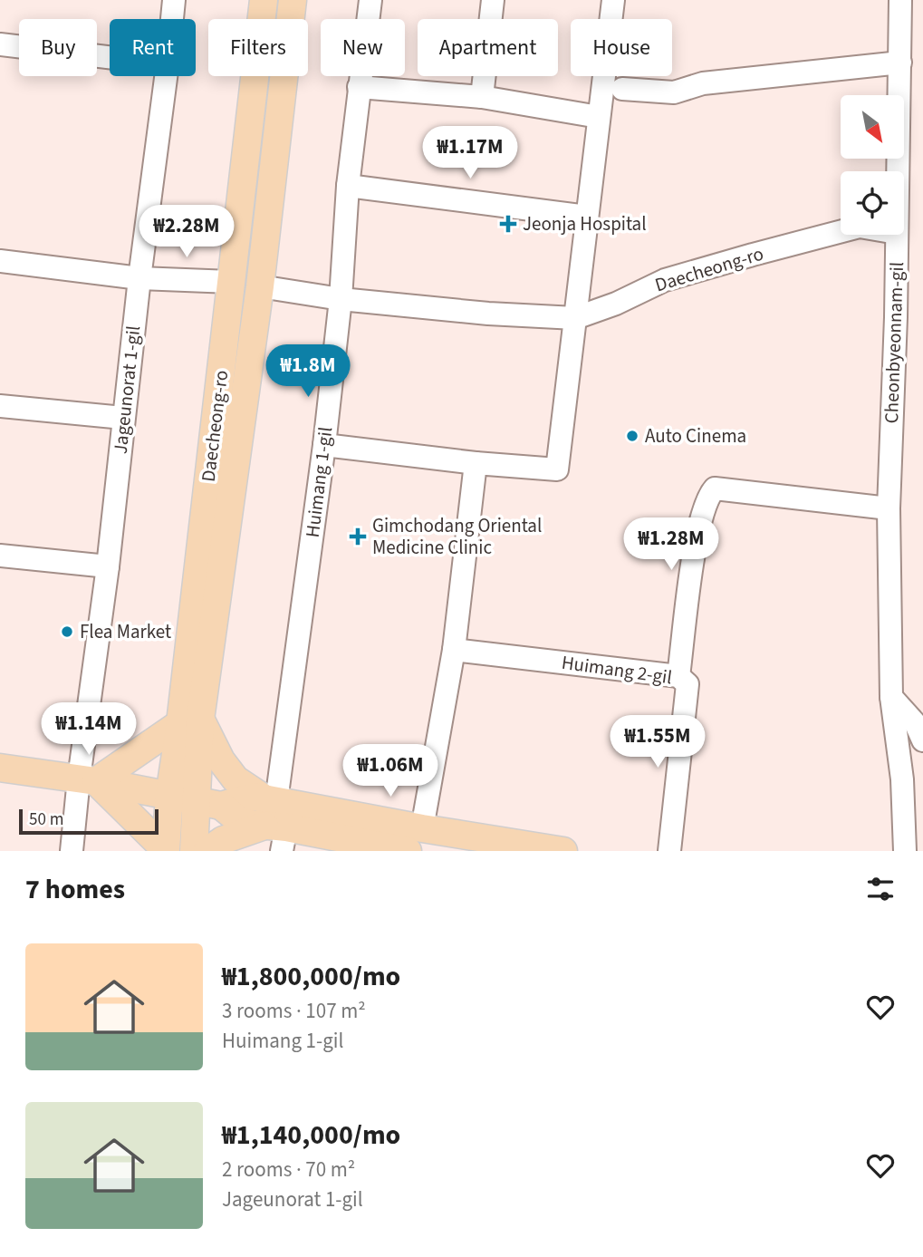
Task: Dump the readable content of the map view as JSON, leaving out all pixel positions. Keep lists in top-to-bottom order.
{
  "streets": {
    "main road": ["Daecheong-ro"],
    "street": [
      "Cheonbyeonnam-gil",
      "Jageunorat 1-gil",
      "Huimang 1-gil",
      "Huimang 2-gil"
    ]
  },
  "crossings": [
    ["Daecheong-ro", "Huimang 1-gil"]
  ],
  "places": {
    "health": ["Jeonja Hospital", "Gimchodang Oriental Medicine Clinic"],
    "other": ["Auto Cinema", "Flea Market"]
  },
  "scale_bar": "50 m",
  "north": "bottom right",
  "page": {
    "chip": [
      "Buy",
      "Rent",
      "Filters",
      "New",
      "Apartment",
      "House"
    ],
    "price": [
      "₩1.17M",
      "₩2.28M",
      "₩1.8M",
      "₩1.28M",
      "₩1.14M",
      "₩1.55M",
      "₩1.06M"
    ],
    "scale": "50 m",
    "heading": "7 homes",
    "list": [
      {
        "name": "₩1,800,000/mo",
        "note": "3 rooms · 107 m² · Huimang 1-gil"
      },
      {
        "name": "₩1,140,000/mo",
        "note": "2 rooms · 70 m² · Jageunorat 1-gil"
      }
    ]
  }
}
